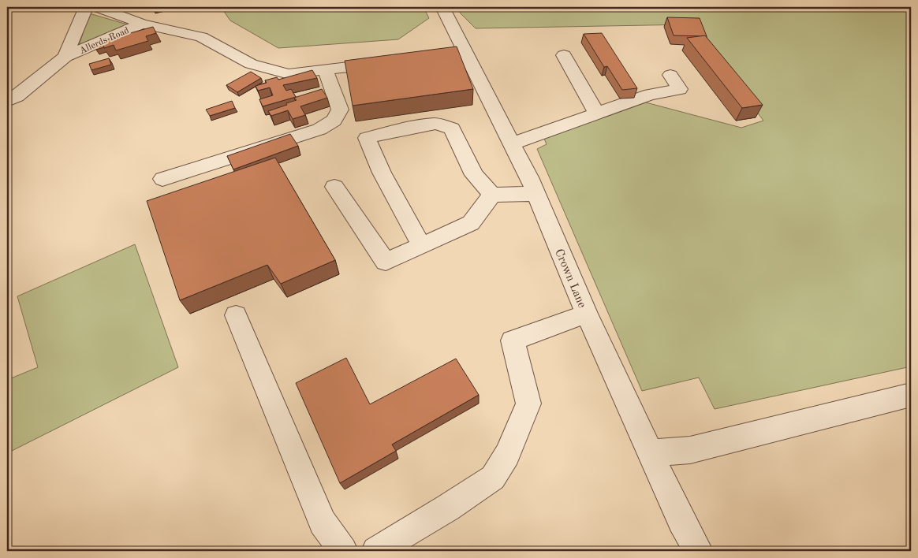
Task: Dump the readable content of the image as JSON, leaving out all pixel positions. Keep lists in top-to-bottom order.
{
  "streets": {
    "street": ["Allerds Road", "Crown Lane"]
  }
}
